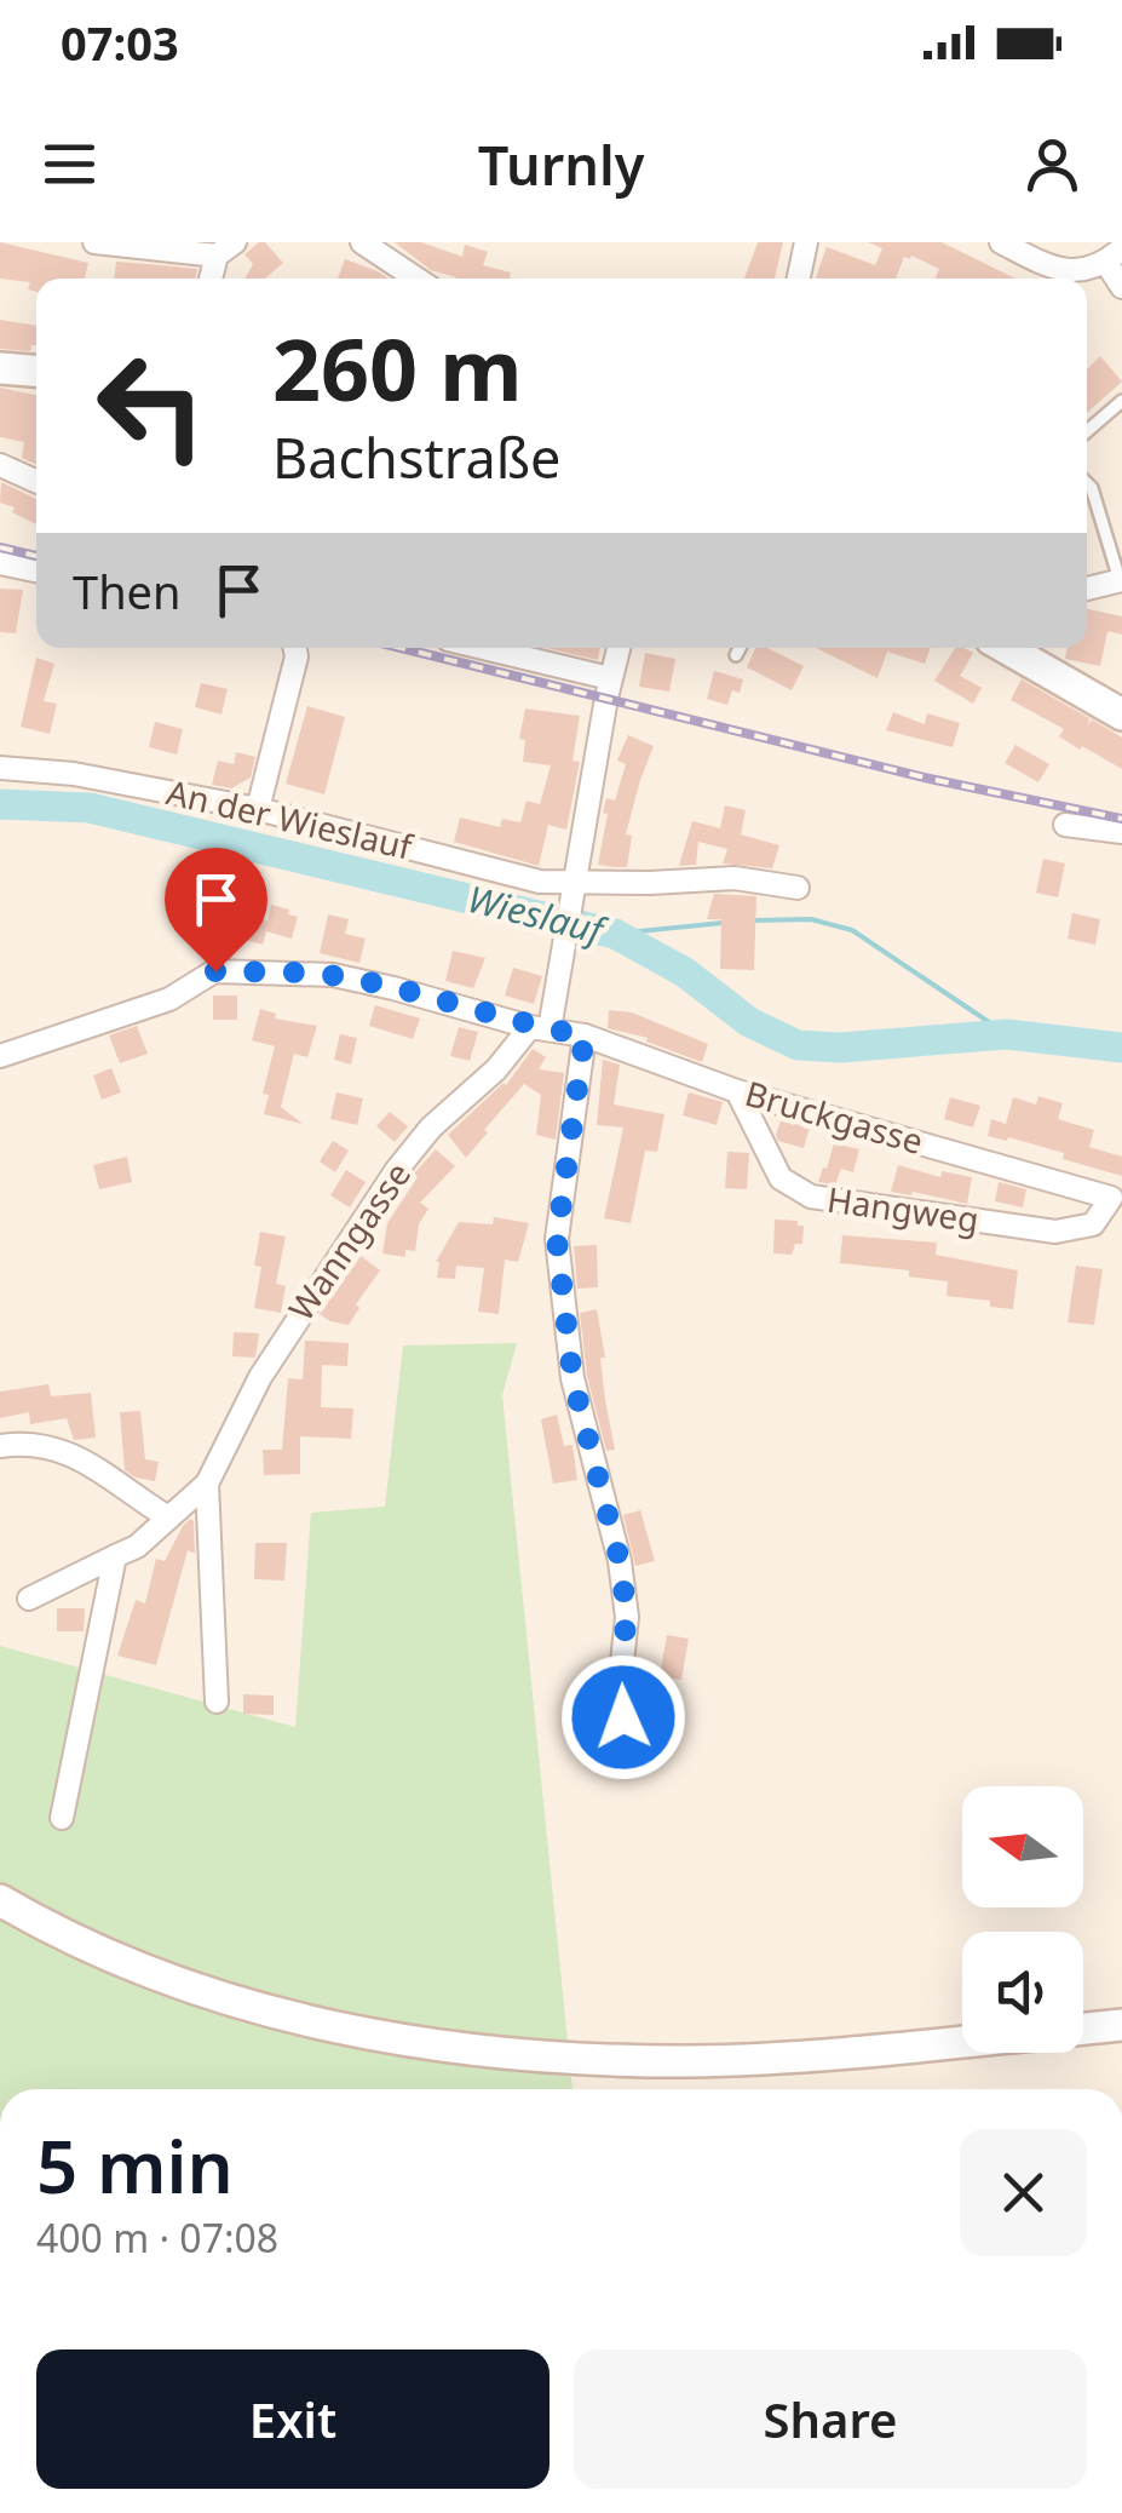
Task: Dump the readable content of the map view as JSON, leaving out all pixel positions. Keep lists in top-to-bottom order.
{
  "streets": {
    "street": [
      "An der Wieslauf",
      "Bruckgasse",
      "Hangweg",
      "Wanngasse"
    ]
  },
  "crossings": [
    ["Bruckgasse", "Hangweg"],
    ["Bruckgasse", "Wanngasse"]
  ],
  "water": ["Wieslauf"],
  "north": "left",
  "page": {
    "status": "07:03",
    "header": "Turnly",
    "turn": ["260 m", "Bachstraße"],
    "then": "Then",
    "heading": ["5 min", "400 m · 07:08"],
    "buttons": ["Exit", "Share"]
  }
}
